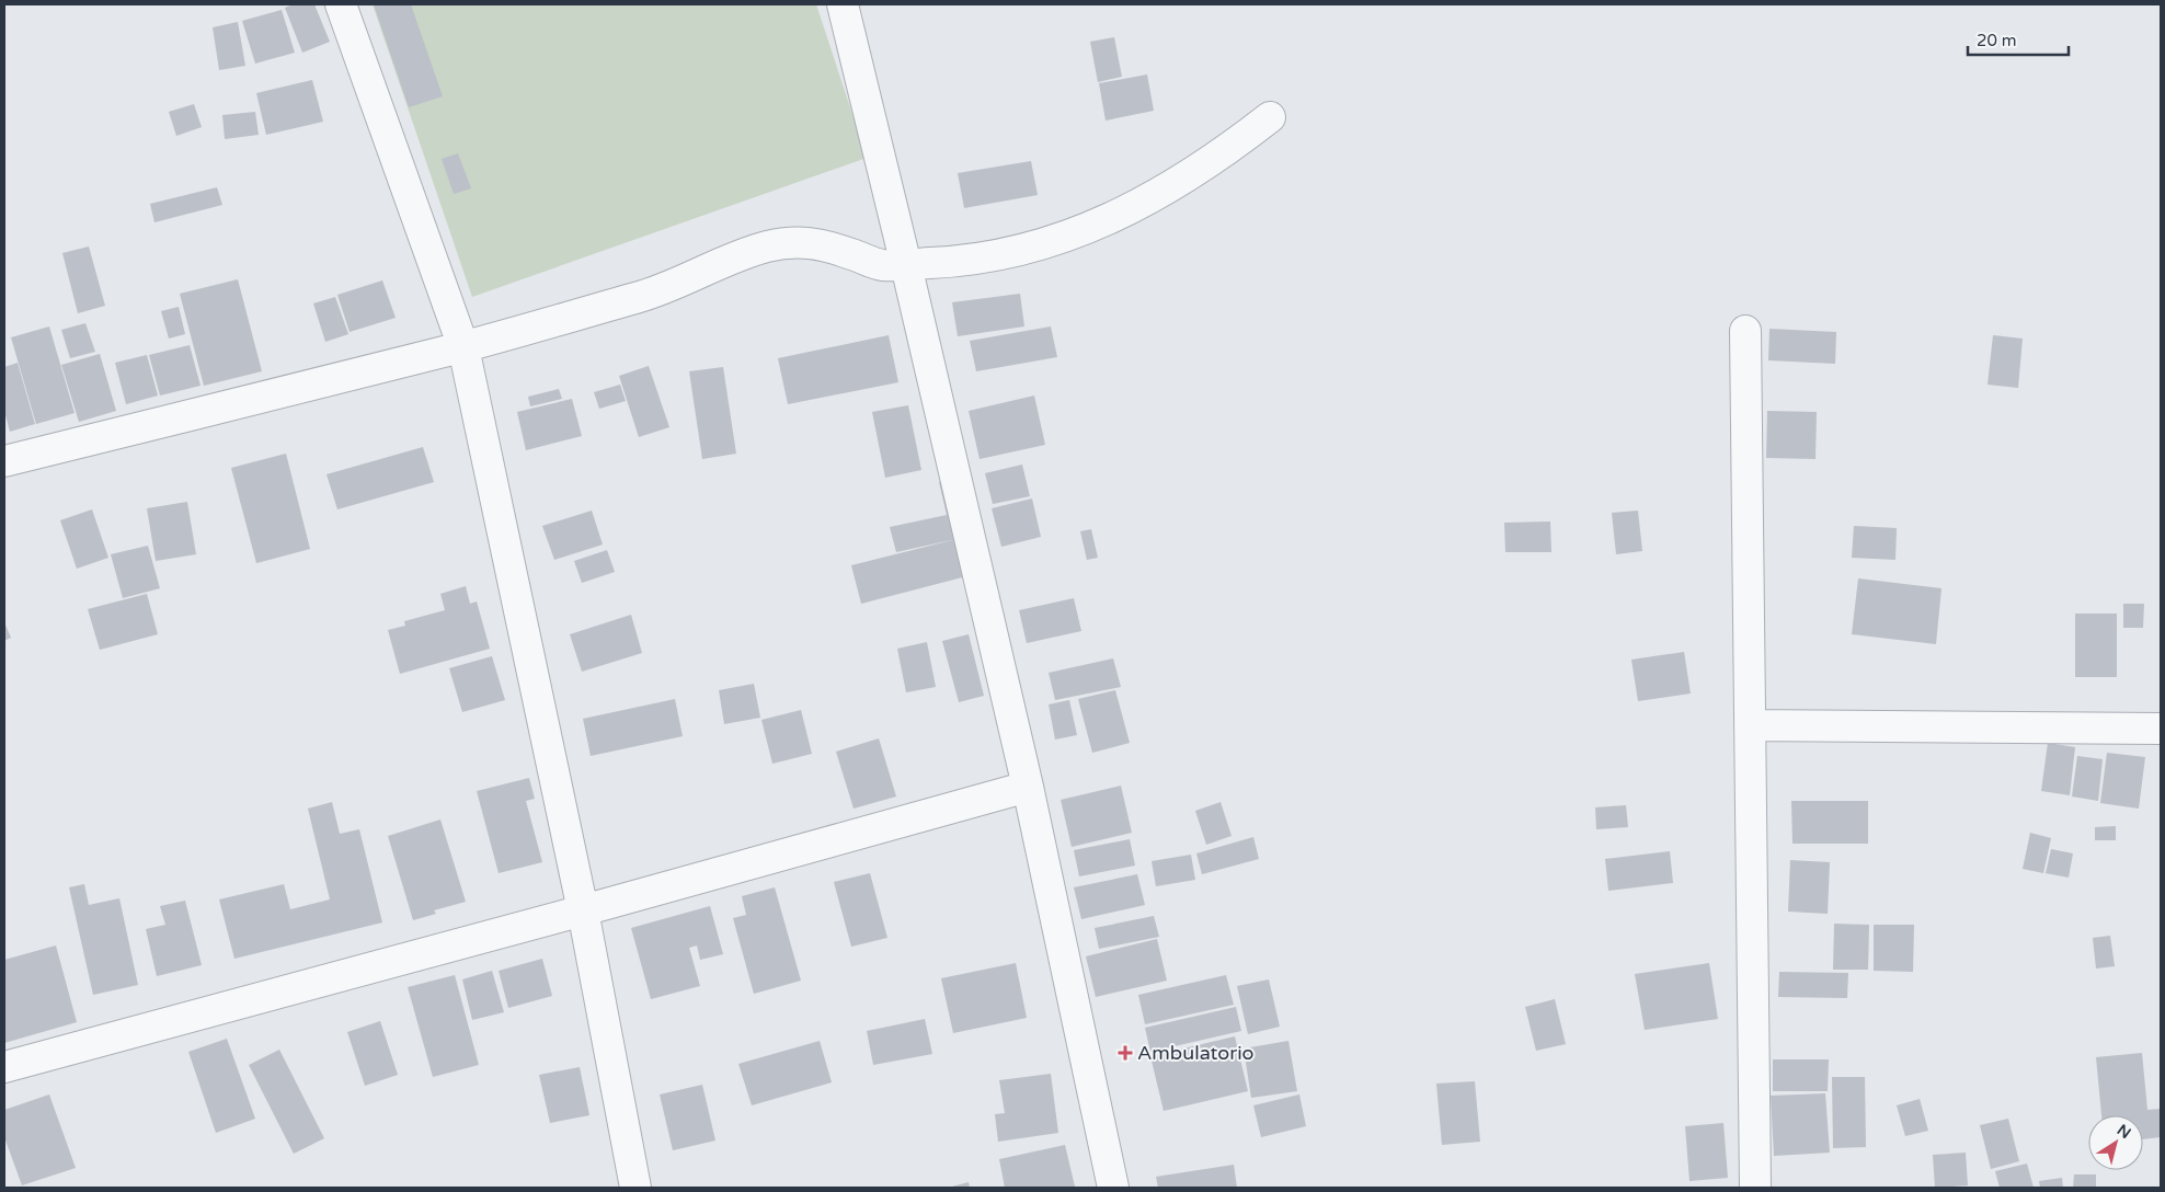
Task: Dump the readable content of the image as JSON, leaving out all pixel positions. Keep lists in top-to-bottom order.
{
  "places": {
    "health": ["Ambulatorio"]
  },
  "scale_bar": "20 m",
  "north": "top right"
}
